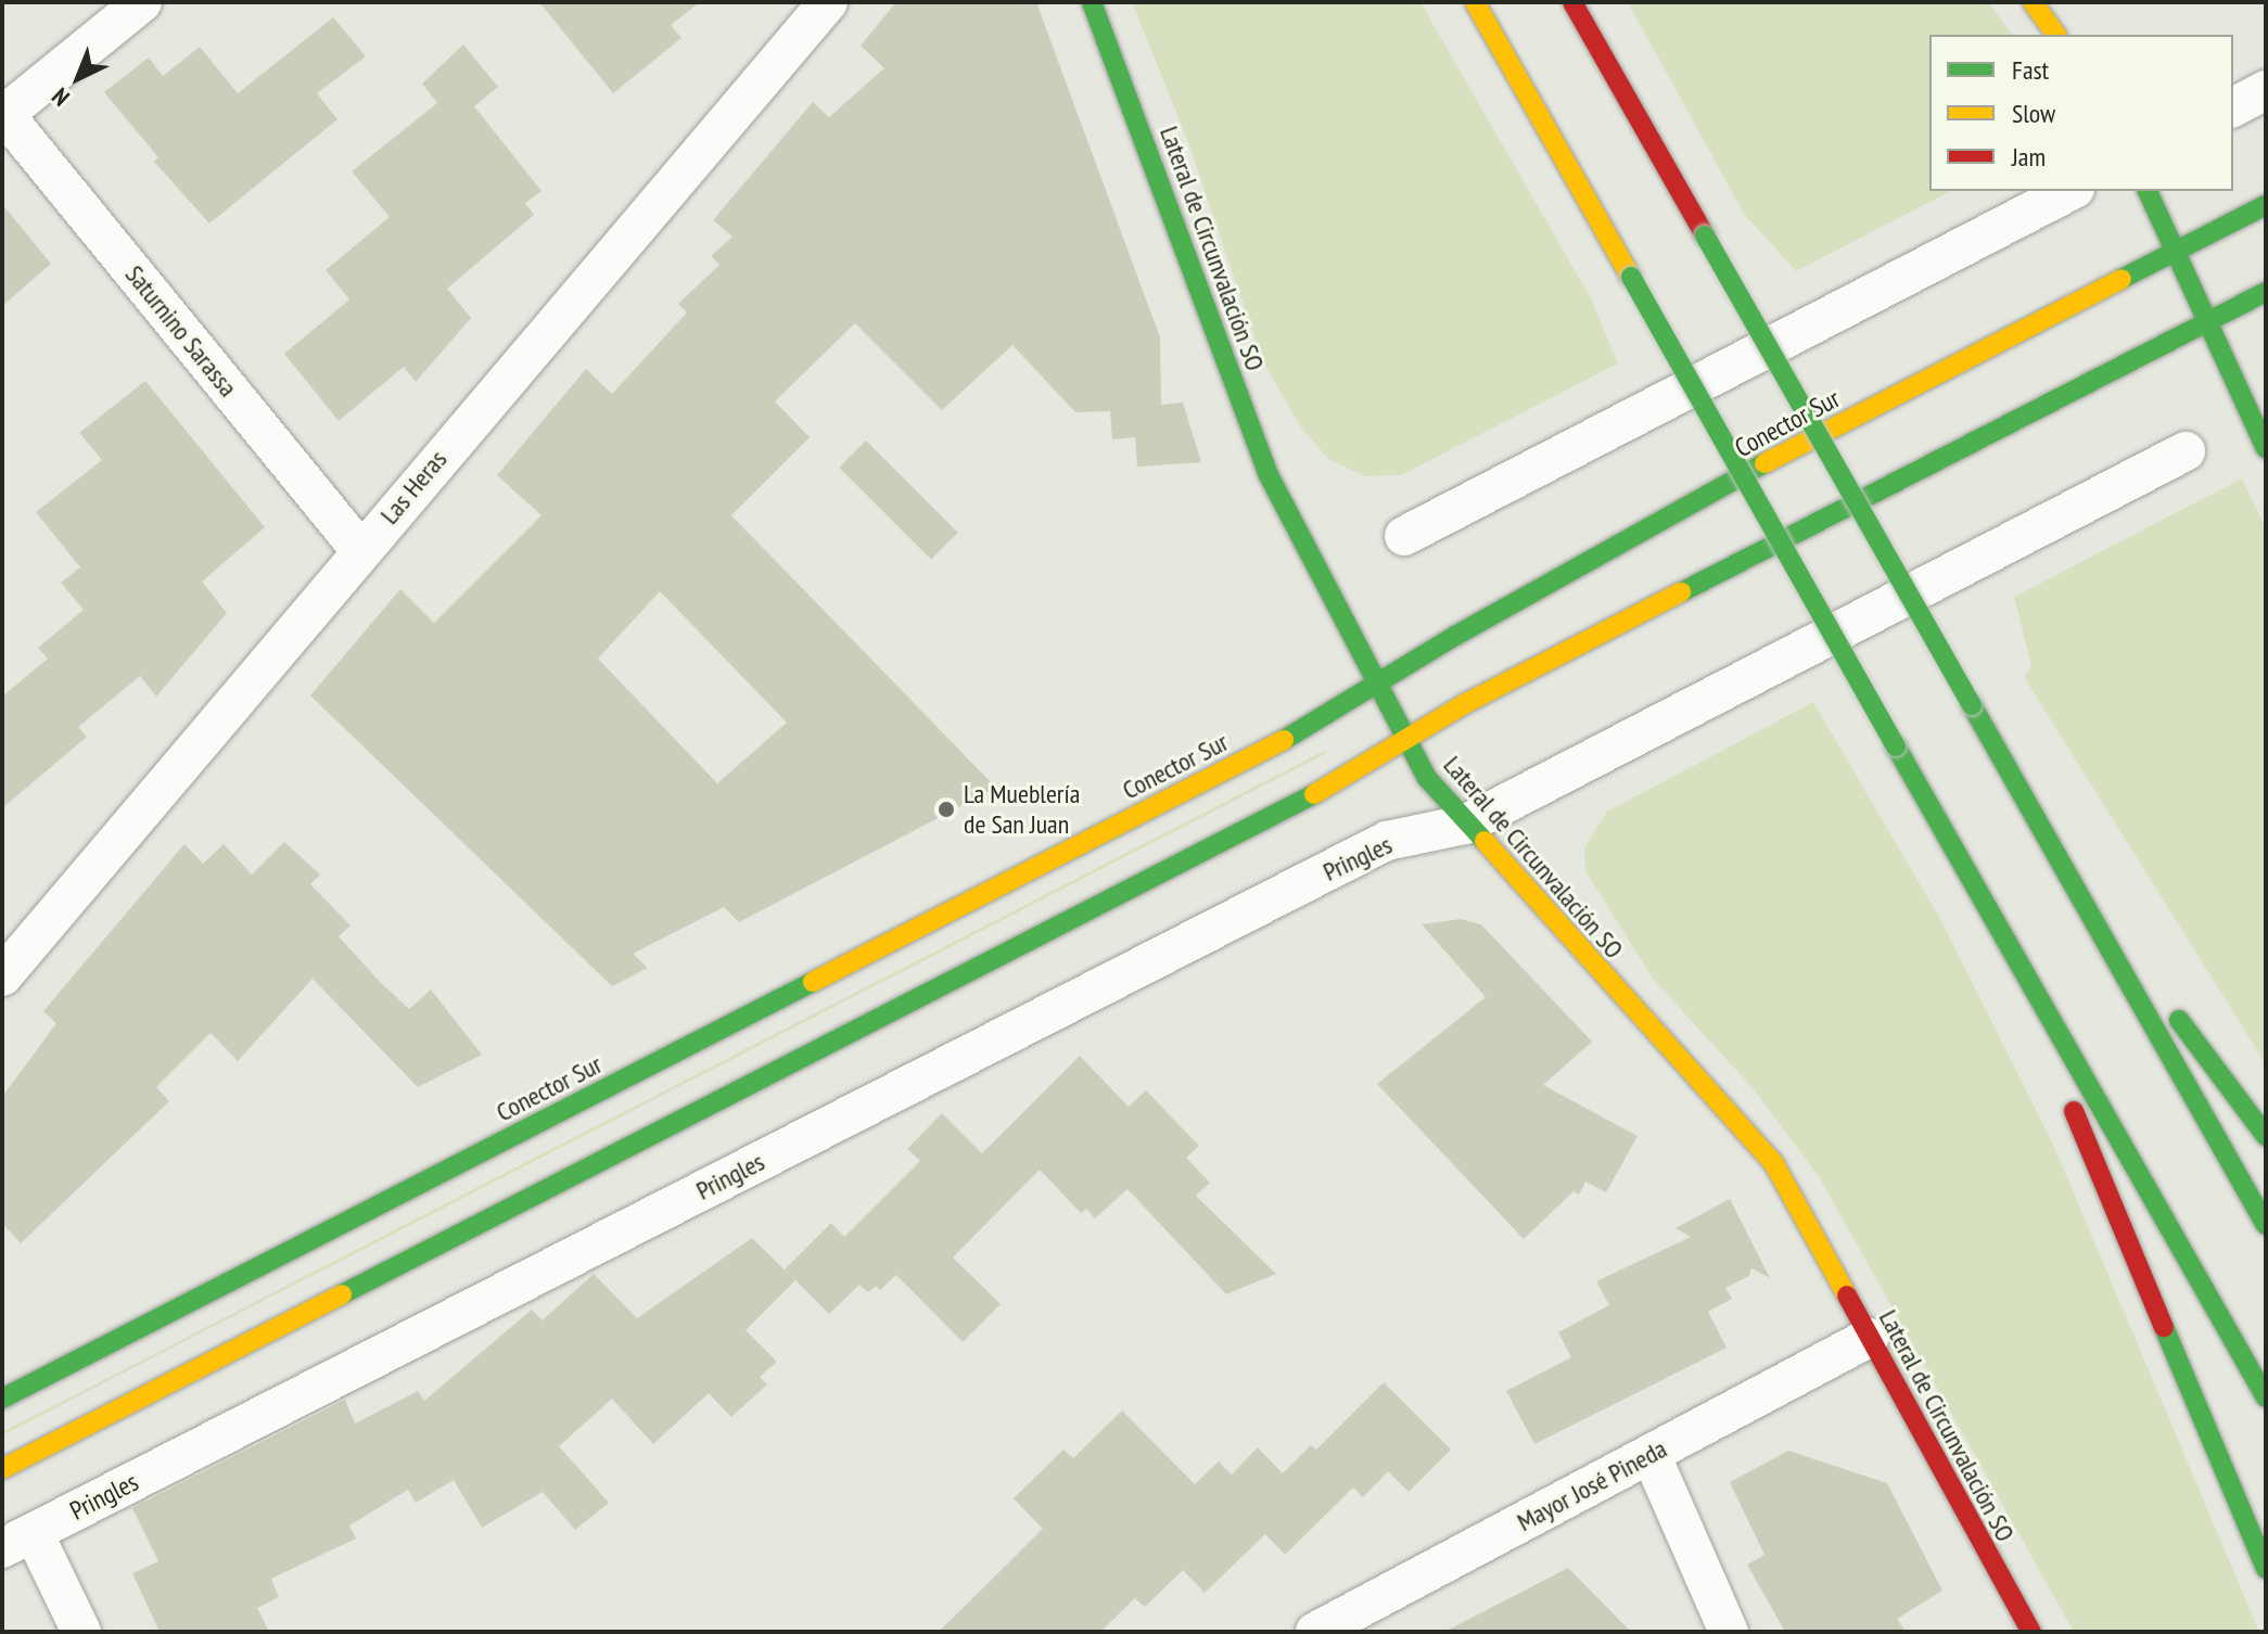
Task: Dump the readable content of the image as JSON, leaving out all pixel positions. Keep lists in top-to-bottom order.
{
  "streets": {
    "main road": ["Lateral de Circunvalación SO", "Conector Sur"],
    "street": [
      "Saturnino Sarassa",
      "Las Heras",
      "Pringles",
      "Mayor José Pineda"
    ]
  },
  "crossings": [
    ["Lateral de Circunvalación SO", "Conector Sur"],
    ["Lateral de Circunvalación SO", "Pringles"],
    ["Lateral de Circunvalación SO", "Mayor José Pineda"],
    ["Saturnino Sarassa", "Las Heras"]
  ],
  "places": ["La Mueblería de San Juan"],
  "legend": ["Fast", "Slow", "Jam"],
  "north": "bottom left"
}
